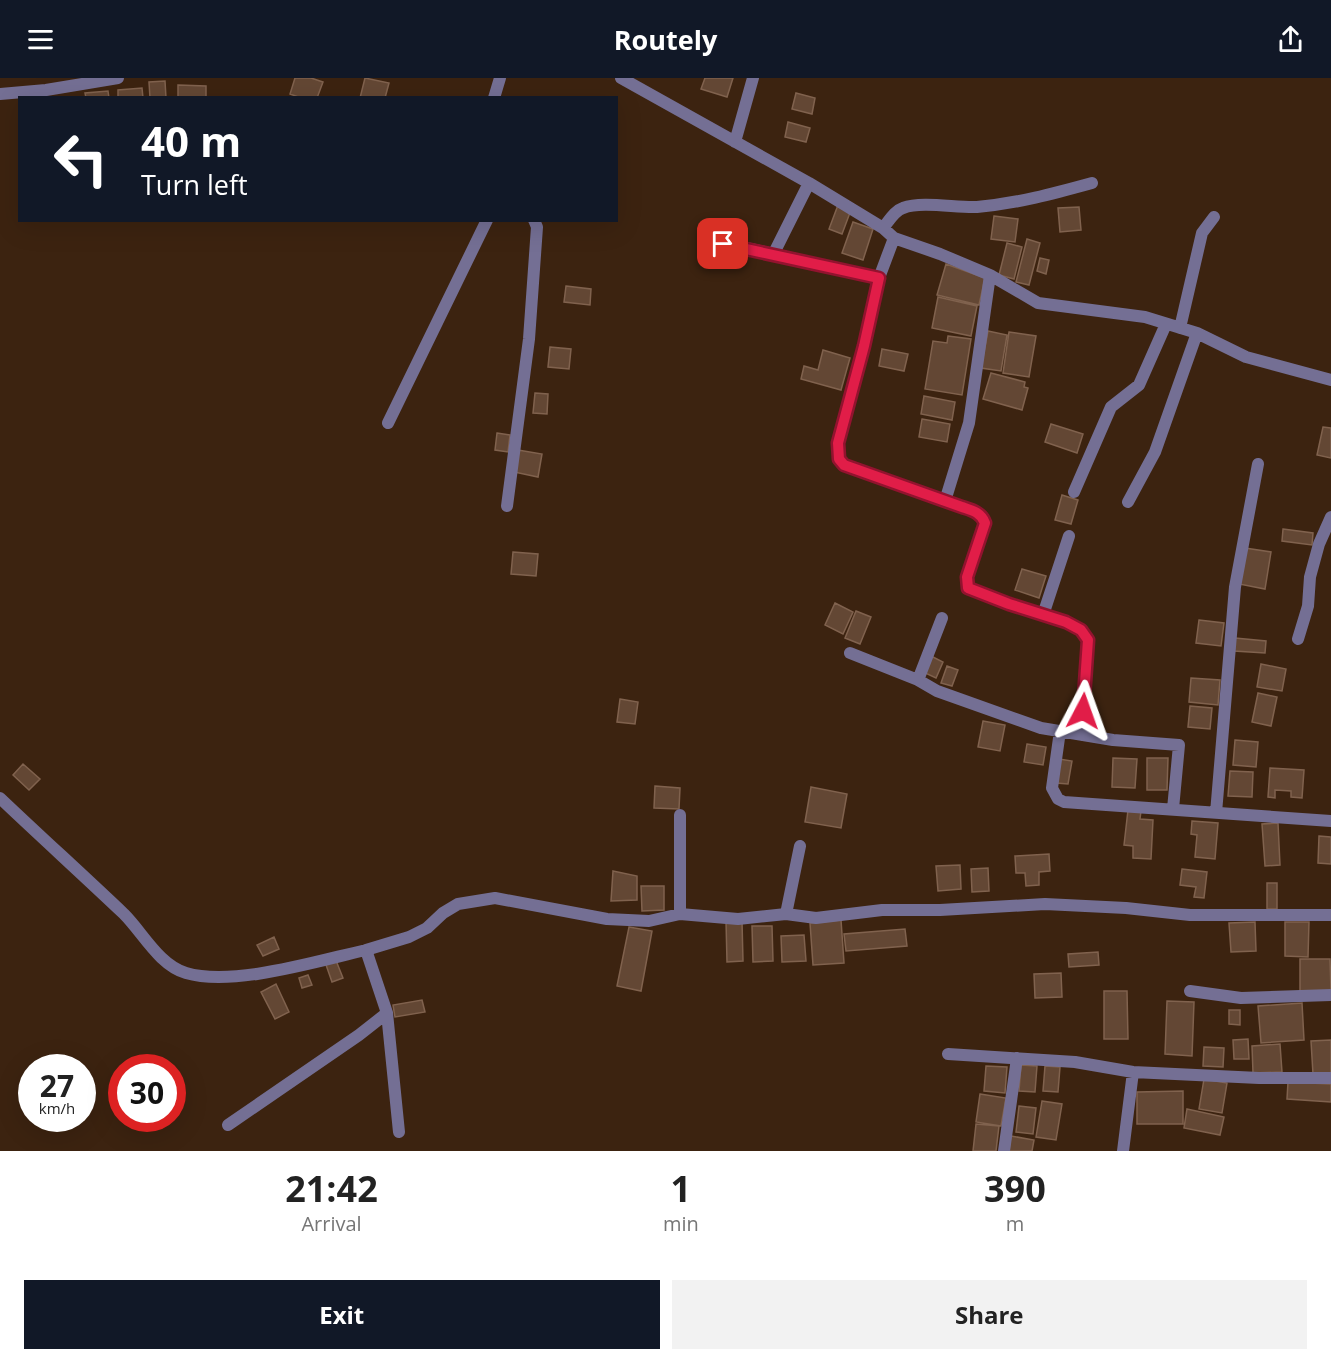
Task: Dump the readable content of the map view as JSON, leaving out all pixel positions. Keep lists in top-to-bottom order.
{
  "page": {
    "header": "Routely",
    "turn": ["40 m", "Turn left"],
    "speed": "27 km/h",
    "limit": "30",
    "eta": [
      "21:42",
      "Arrival",
      "1",
      "min",
      "390",
      "m"
    ],
    "buttons": ["Exit", "Share"]
  }
}
